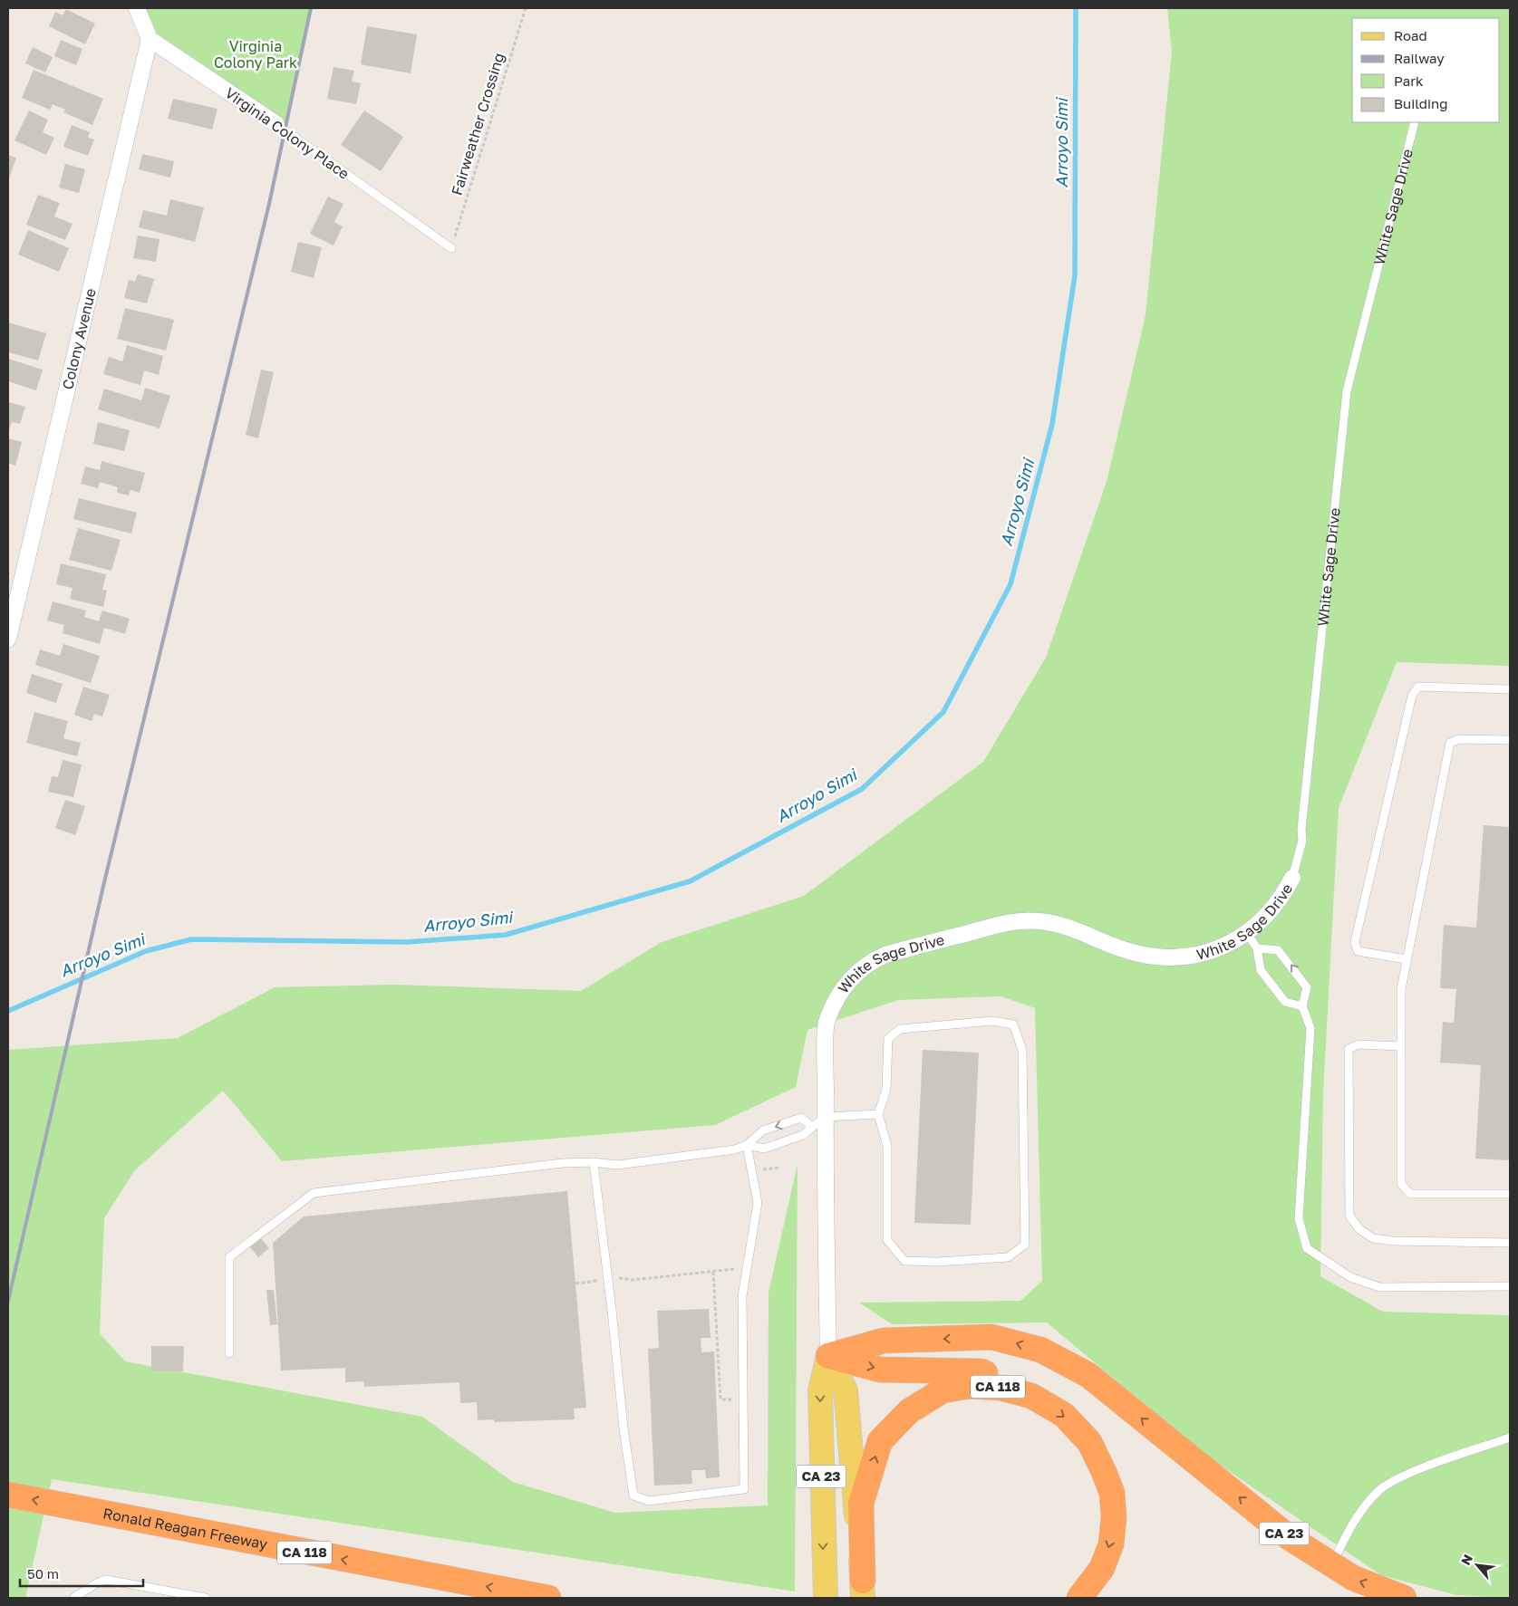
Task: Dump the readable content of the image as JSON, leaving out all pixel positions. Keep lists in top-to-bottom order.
{
  "streets": {
    "highway": ["CA 118", "CA 23", "Ronald Reagan Freeway"],
    "street": ["Virginia Colony Place", "White Sage Drive", "Colony Avenue"],
    "path": ["Fairweather Crossing"]
  },
  "crossings": [
    ["Fairweather Crossing", "Virginia Colony Place"],
    ["Virginia Colony Place", "Colony Avenue"],
    ["White Sage Drive", "CA 23"]
  ],
  "one_way": ["Ronald Reagan Freeway"],
  "water": ["Arroyo Simi"],
  "parks": ["Virginia Colony Park"],
  "legend": [
    "Road",
    "Railway",
    "Park",
    "Building"
  ],
  "scale_bar": "50 m",
  "north": "top left"
}
